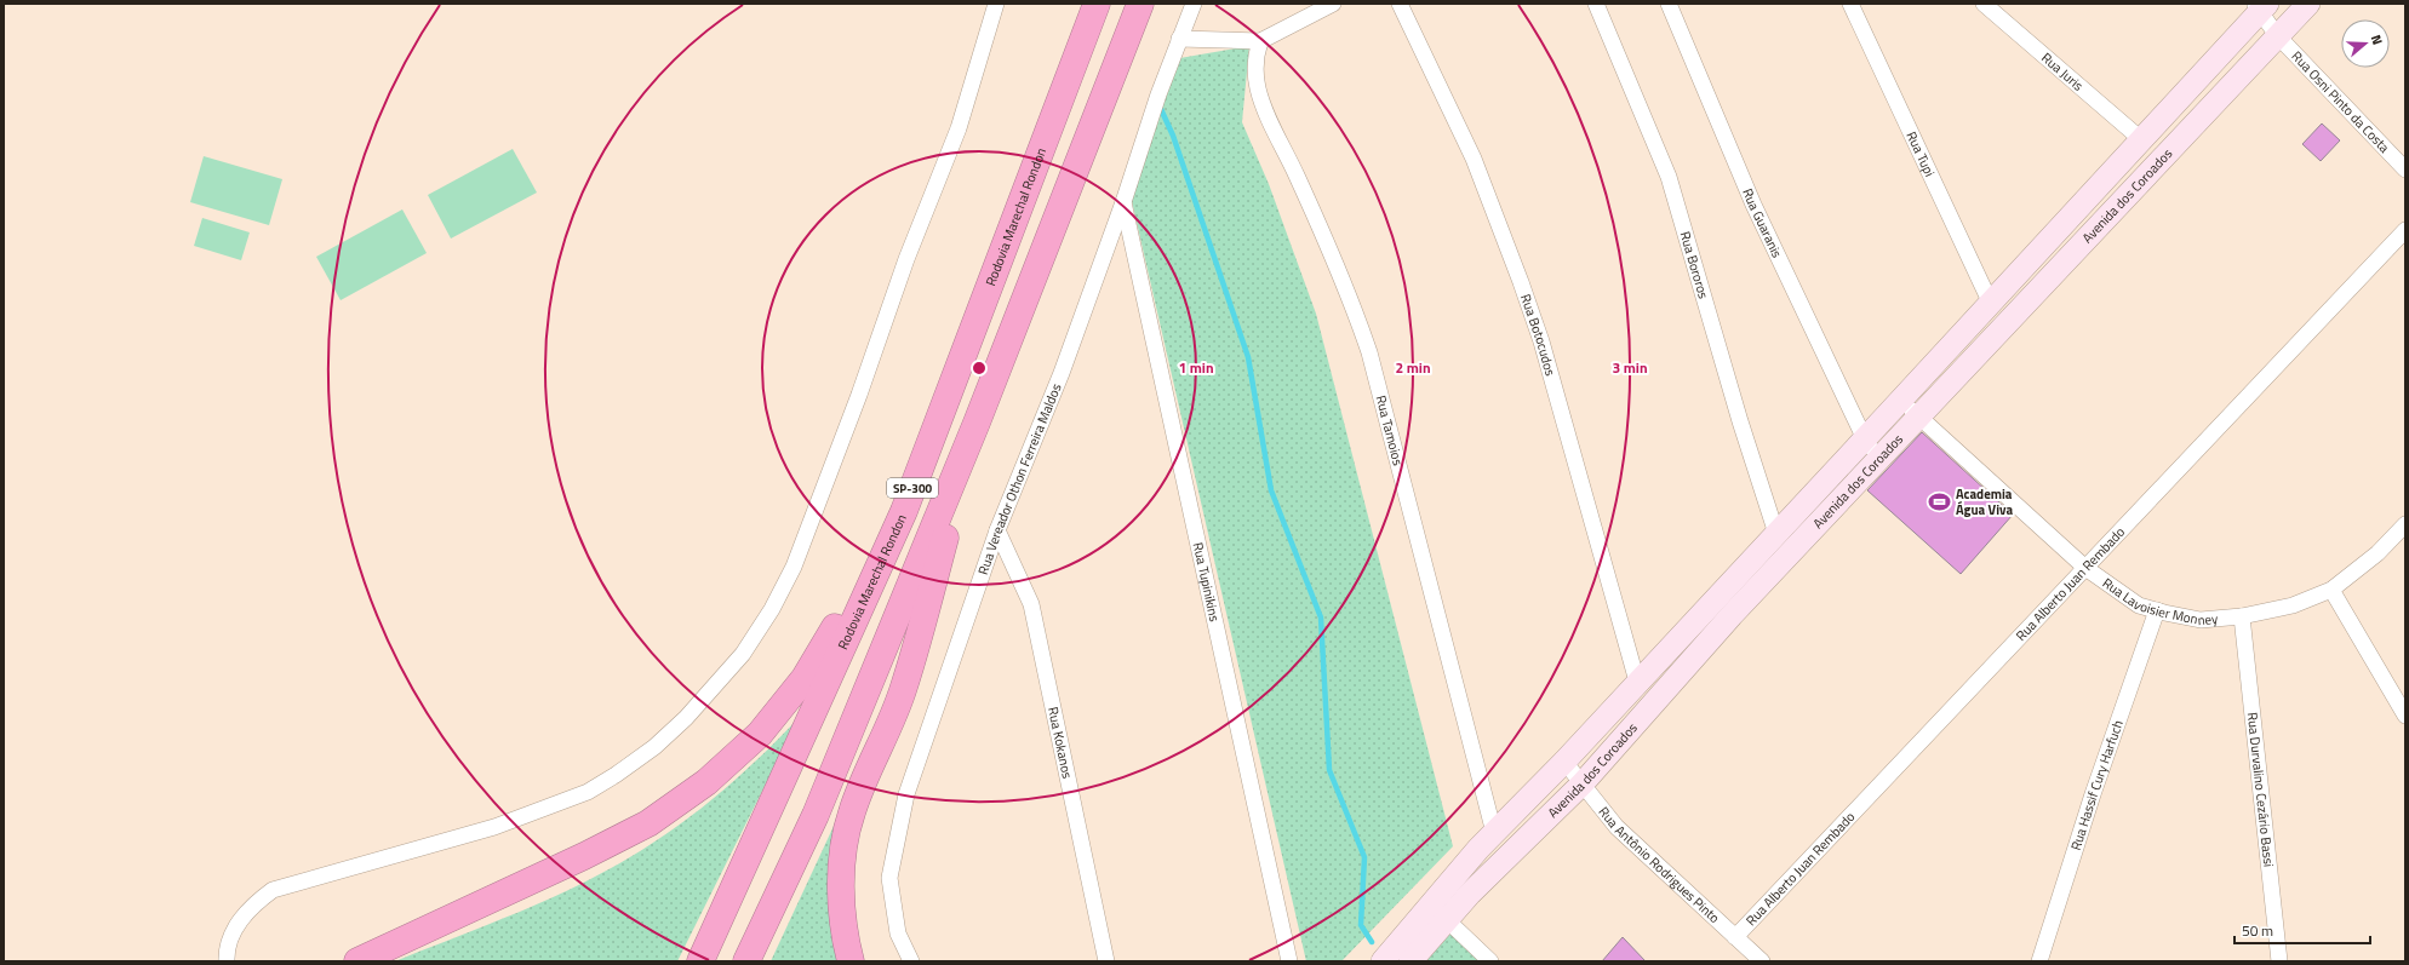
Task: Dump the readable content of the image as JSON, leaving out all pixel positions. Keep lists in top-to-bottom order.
{
  "streets": {
    "highway": ["Rodovia Marechal Rondon", "SP-300"],
    "street": [
      "Rua Juris",
      "Rua Osni Pinto da Costa",
      "Rua Tupi",
      "Avenida dos Coroados",
      "Rua Guaranis",
      "Rua Bororos",
      "Rua Botocudos",
      "Rua Tamoios",
      "Rua Vereador Othon Ferreira Maldos",
      "Rua Tupinikins",
      "Rua Alberto Juan Rembado",
      "Rua Lavoisier Monney",
      "Rua Kokanos",
      "Rua Hassif Cury Harfuch",
      "Rua Durvalino Cezário Bassi",
      "Rua Antônio Rodrigues Pinto"
    ]
  },
  "crossings": [
    ["Rua Juris", "Avenida dos Coroados"],
    ["Rua Osni Pinto da Costa", "Avenida dos Coroados"],
    ["Rua Tupi", "Avenida dos Coroados"],
    ["Avenida dos Coroados", "Rua Guaranis"],
    ["Avenida dos Coroados", "Rua Bororos"],
    ["Avenida dos Coroados", "Rua Botocudos"],
    ["Avenida dos Coroados", "Rua Tamoios"],
    ["Avenida dos Coroados", "Rua Lavoisier Monney"],
    ["Avenida dos Coroados", "Rua Antônio Rodrigues Pinto"],
    ["Rua Vereador Othon Ferreira Maldos", "Rua Tupinikins"],
    ["Rua Vereador Othon Ferreira Maldos", "Rua Kokanos"],
    ["Rua Alberto Juan Rembado", "Rua Lavoisier Monney"],
    ["Rua Alberto Juan Rembado", "Rua Antônio Rodrigues Pinto"],
    ["Rua Lavoisier Monney", "Rua Hassif Cury Harfuch"],
    ["Rua Lavoisier Monney", "Rua Durvalino Cezário Bassi"]
  ],
  "places": {
    "sports": ["Academia Água Viva"]
  },
  "scale_bar": "50 m",
  "north": "right",
  "rings": ["1 min", "2 min", "3 min"]
}
